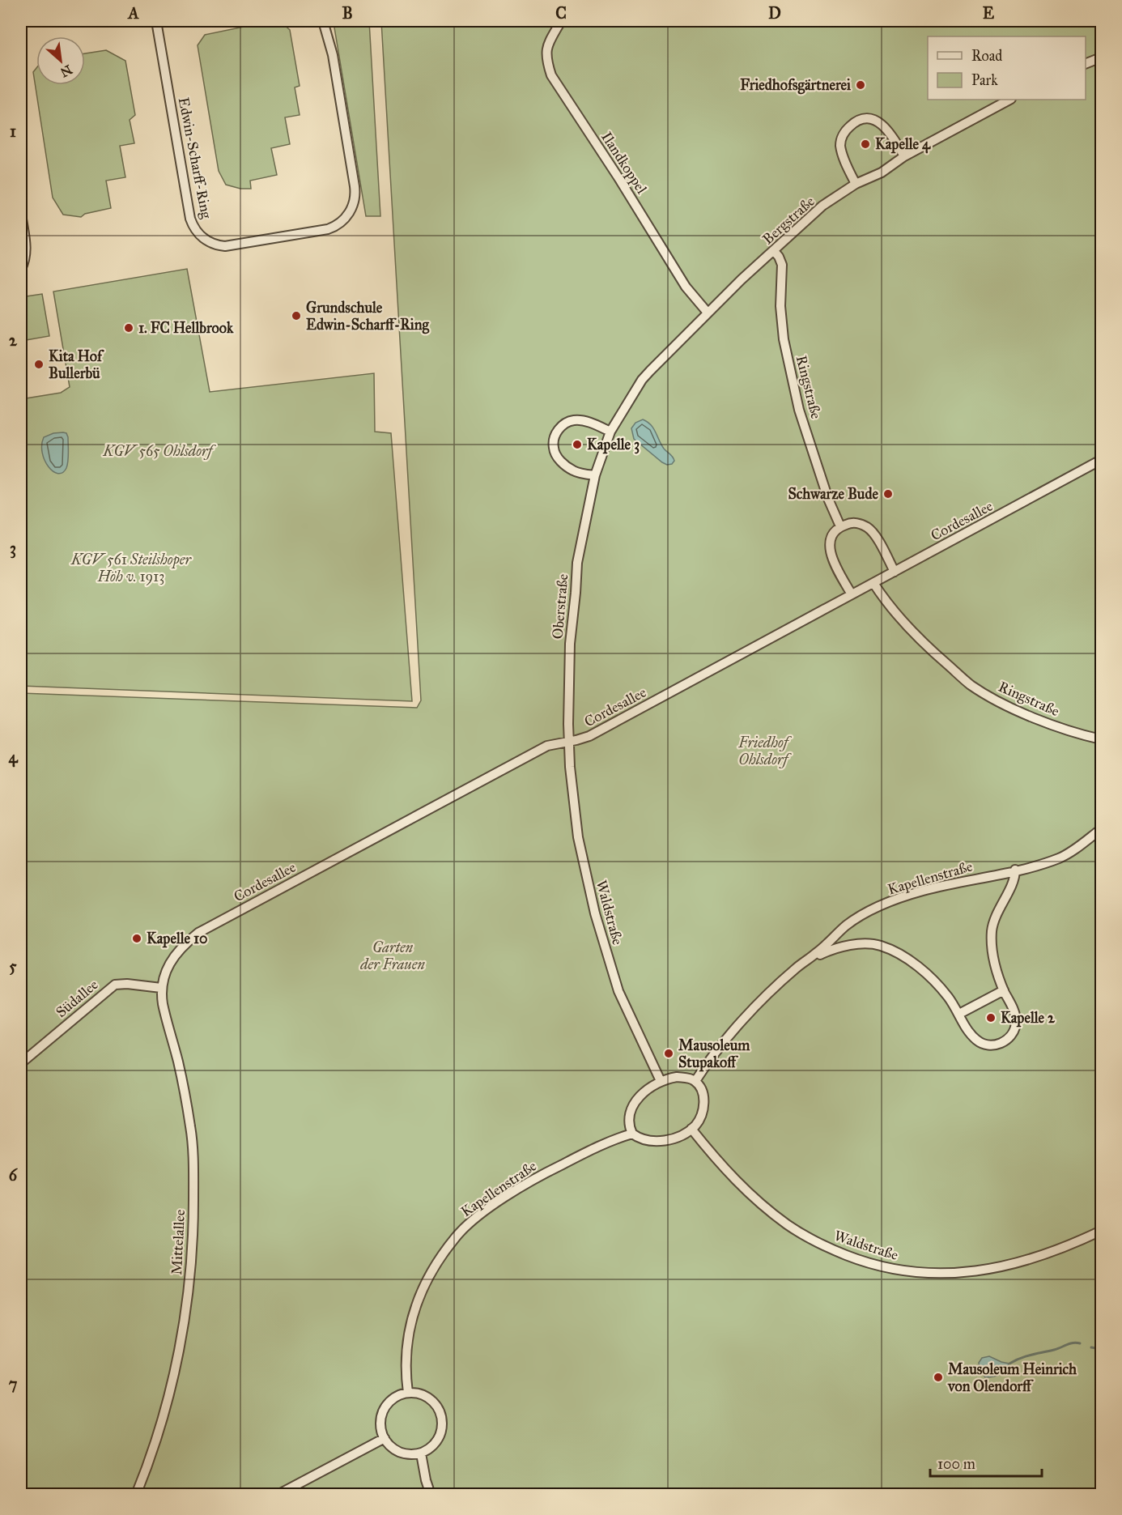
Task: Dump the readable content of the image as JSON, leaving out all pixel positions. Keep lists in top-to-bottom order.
{
  "streets": {
    "street": [
      "Edwin-Scharff-Ring",
      "Ilandkoppel",
      "Bergstraße",
      "Ringstraße",
      "Cordesallee",
      "Oberstraße",
      "Kapellenstraße",
      "Waldstraße",
      "Südallee",
      "Mittelallee"
    ]
  },
  "crossings": [
    ["Ilandkoppel", "Oberstraße"],
    ["Bergstraße", "Ringstraße"],
    ["Bergstraße", "Oberstraße"],
    ["Ringstraße", "Cordesallee"],
    ["Cordesallee", "Oberstraße"],
    ["Cordesallee", "Waldstraße"],
    ["Cordesallee", "Südallee"],
    ["Cordesallee", "Mittelallee"],
    ["Oberstraße", "Waldstraße"],
    ["Kapellenstraße", "Waldstraße"],
    ["Südallee", "Mittelallee"]
  ],
  "parks": [
    "KGV 565 Ohlsdorf",
    "KGV 561 Steilshoper Höh v. 1913",
    "Friedhof Ohlsdorf",
    "Garten der Frauen"
  ],
  "places": [
    "Friedhofsgärtnerei",
    "Kapelle 4",
    "Grundschule Edwin-Scharff-Ring",
    "1. FC Hellbrook",
    "Kita Hof Bullerbü",
    "Kapelle 3",
    "Schwarze Bude",
    "Kapelle 10",
    "Kapelle 2",
    "Mausoleum Stupakoff",
    "Mausoleum Heinrich von Olendorff"
  ],
  "legend": ["Road", "Park"],
  "scale_bar": "100 m",
  "north": "bottom right",
  "grid": {
    "columns": [
      "A",
      "B",
      "C",
      "D",
      "E"
    ],
    "rows": [
      "1",
      "2",
      "3",
      "4",
      "5",
      "6",
      "7"
    ]
  }
}
